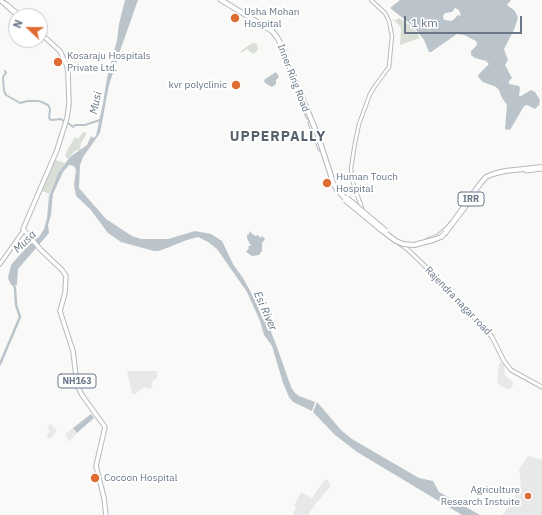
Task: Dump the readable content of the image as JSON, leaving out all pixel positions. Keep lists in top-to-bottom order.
{
  "streets": {
    "highway": ["NH163"],
    "main road": ["Inner Ring Road", "IRR", "Rajendra nagar road"]
  },
  "crossings": [
    ["Inner Ring Road", "IRR"],
    ["Inner Ring Road", "Rajendra nagar road"],
    ["IRR", "Rajendra nagar road"]
  ],
  "districts": ["UPPERPALLY"],
  "water": ["Musi", "Musa", "Esi River"],
  "places": [
    "Usha Mohan Hospital",
    "Kosaraju Hospitals Private Ltd.",
    "kvr polyclinic",
    "Human Touch Hospital",
    "Cocoon Hospital",
    "Agriculture Research Instuite"
  ],
  "scale_bar": "1 km",
  "north": "left"
}
